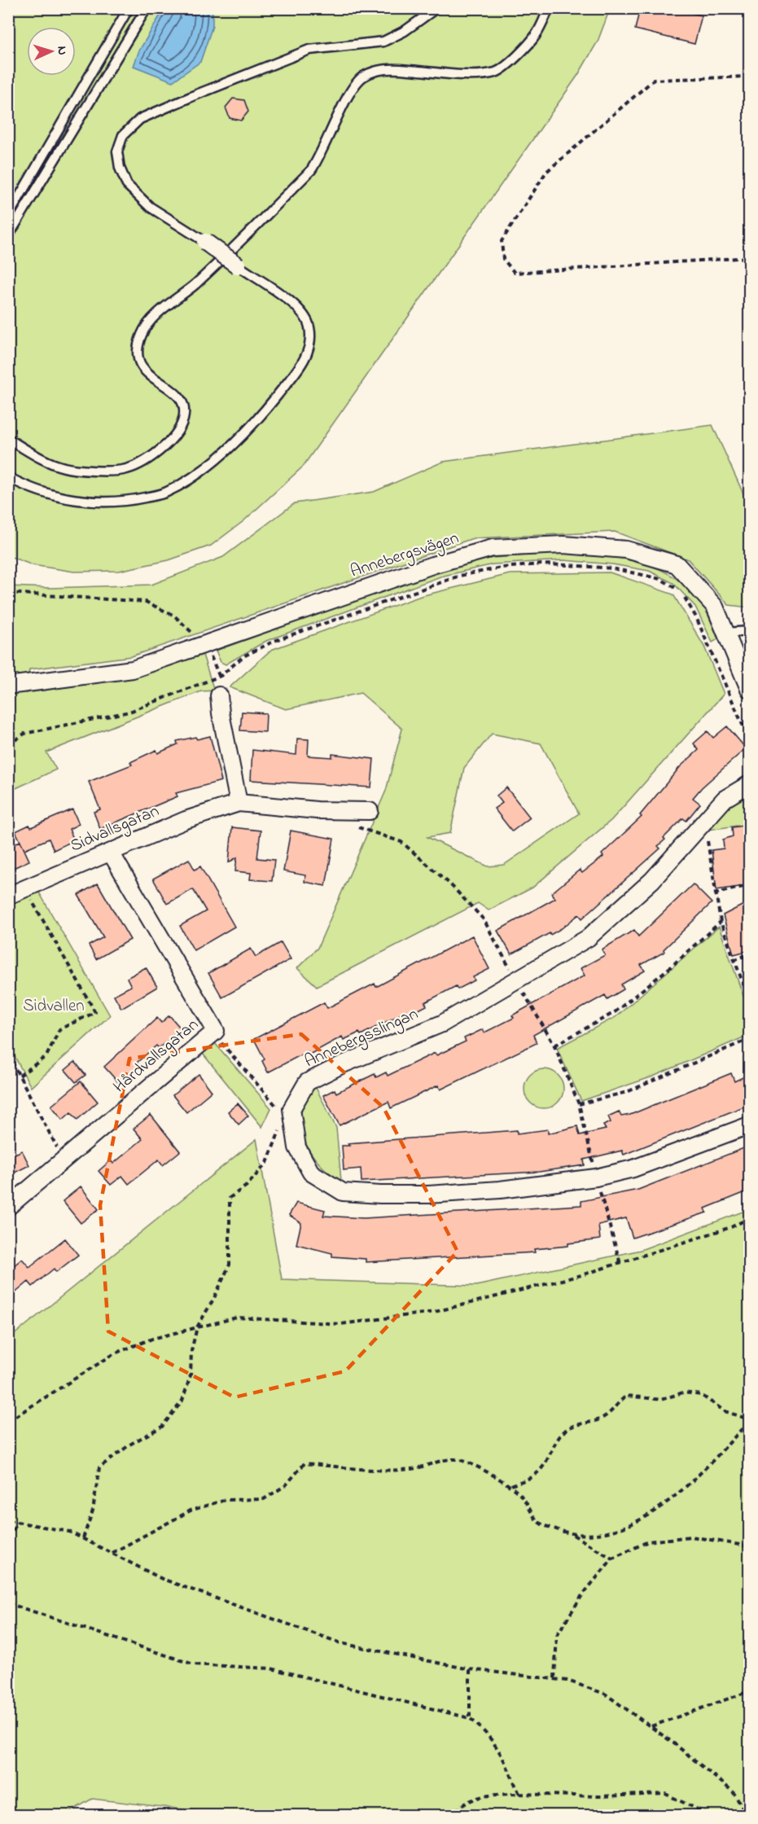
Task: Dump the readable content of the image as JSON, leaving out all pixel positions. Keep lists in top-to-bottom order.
{
  "streets": {
    "street": [
      "Annebergsvägen",
      "Sidvallsgatan",
      "Annebergsslingan",
      "Hårdvallsgatan"
    ]
  },
  "crossings": [
    ["Sidvallsgatan", "Hårdvallsgatan"]
  ],
  "parks": ["Sidvallen"],
  "north": "right"
}
